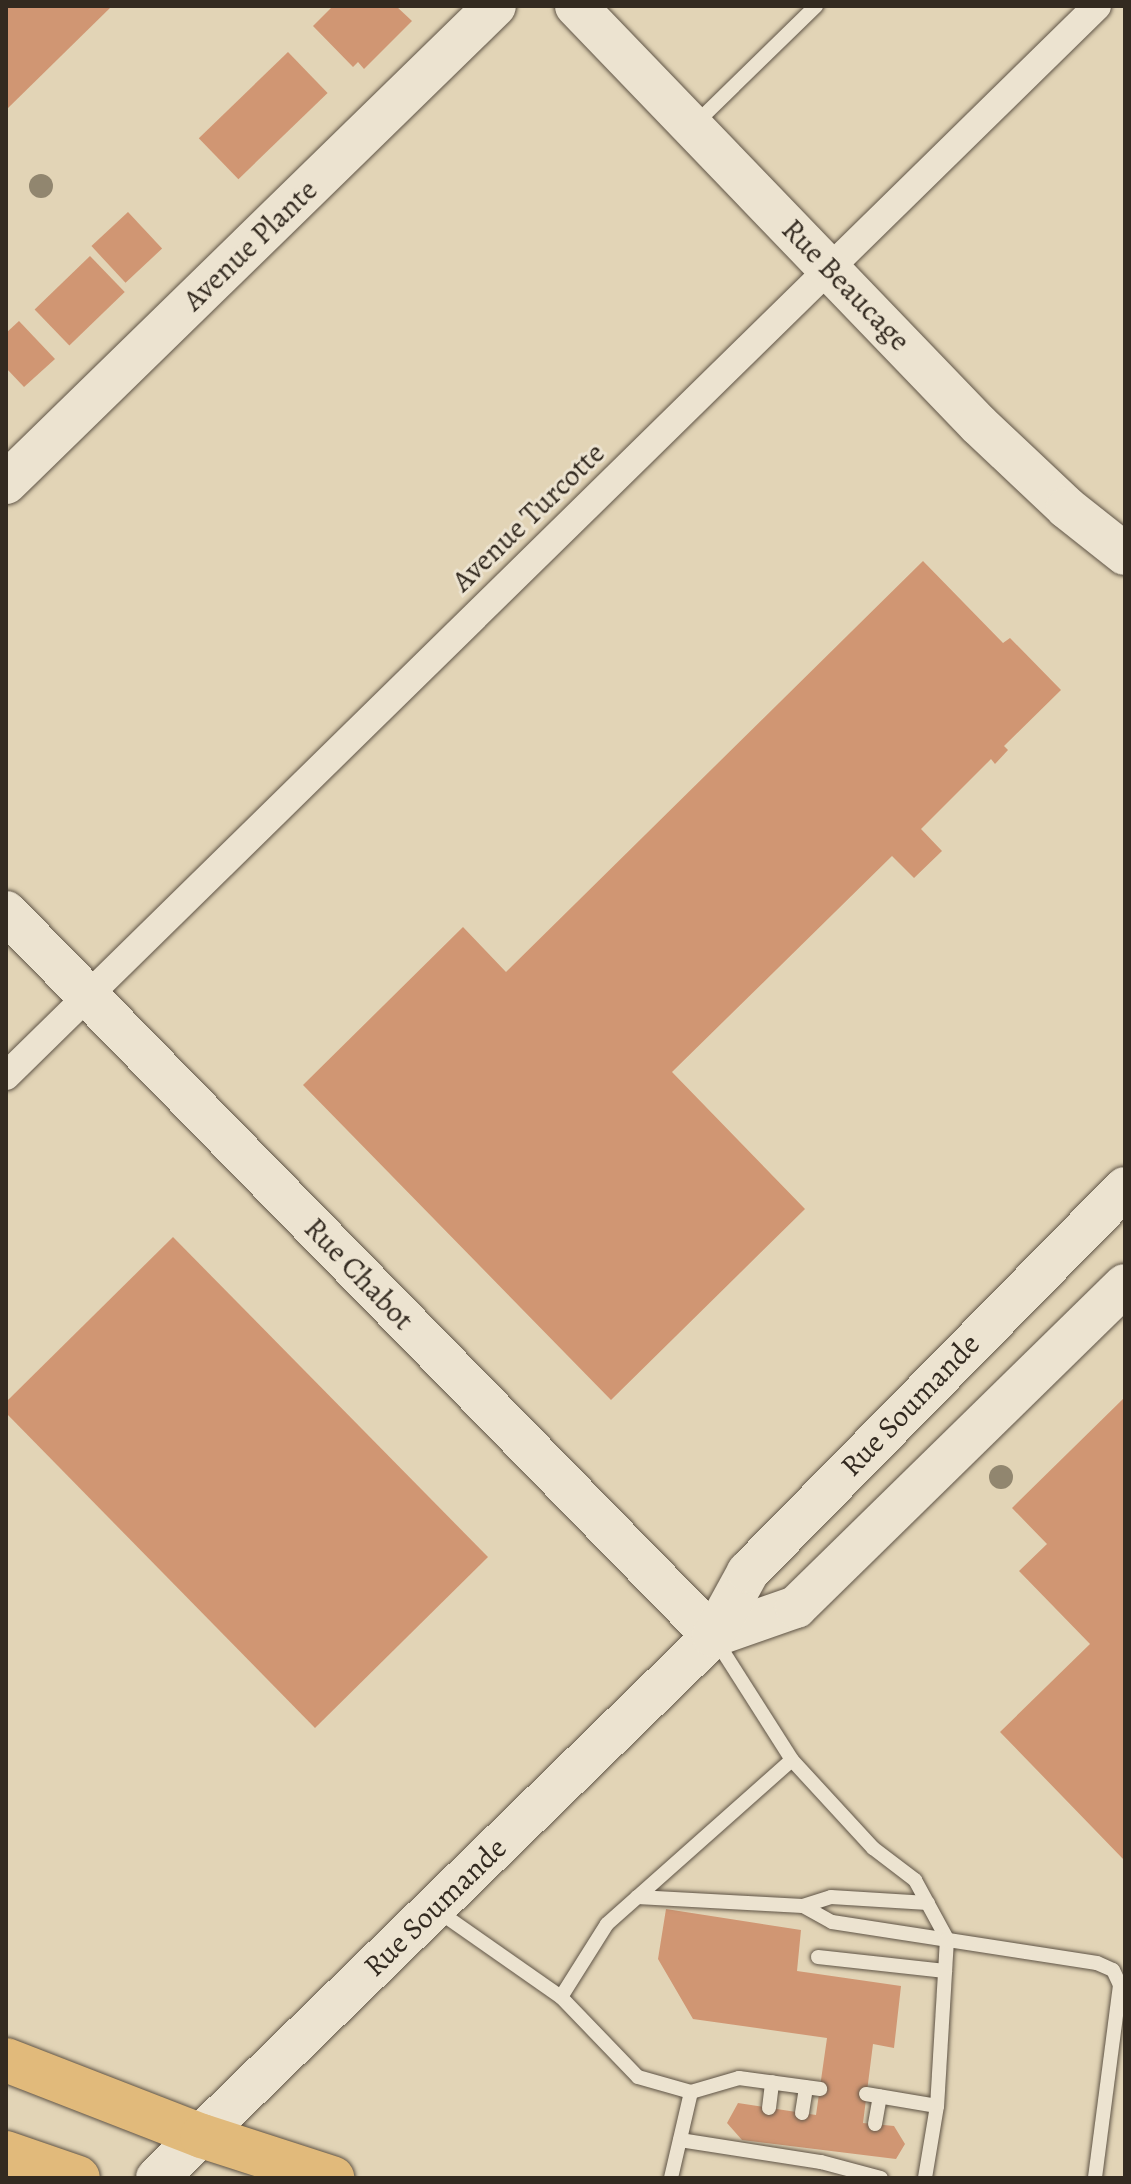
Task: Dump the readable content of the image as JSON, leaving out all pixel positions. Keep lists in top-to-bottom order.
{
  "streets": {
    "street": [
      "Avenue Plante",
      "Rue Beaucage",
      "Avenue Turcotte",
      "Rue Chabot",
      "Rue Soumande"
    ]
  },
  "crossings": [
    ["Rue Beaucage", "Avenue Turcotte"],
    ["Avenue Turcotte", "Rue Chabot"],
    ["Rue Chabot", "Rue Soumande"]
  ]
}
